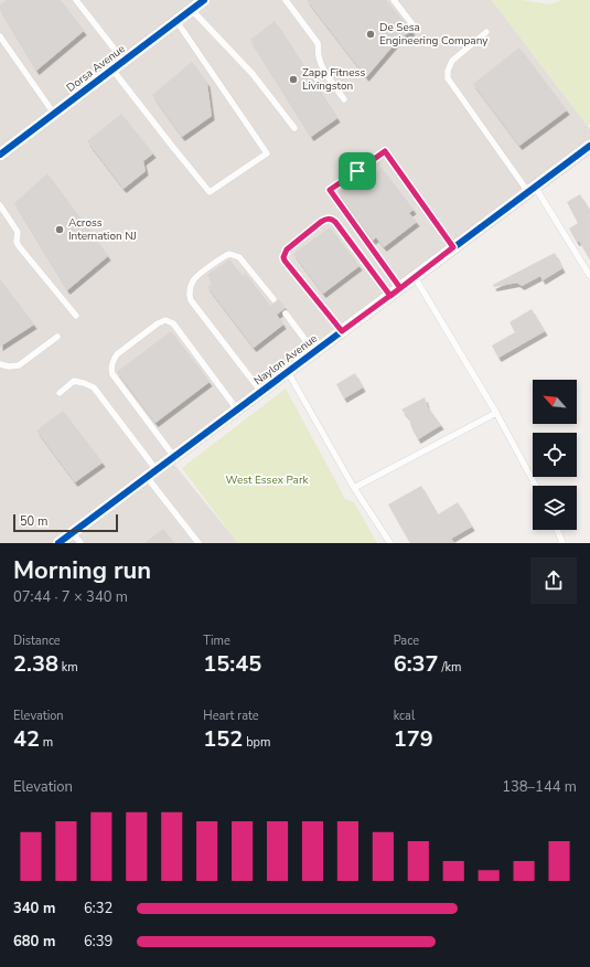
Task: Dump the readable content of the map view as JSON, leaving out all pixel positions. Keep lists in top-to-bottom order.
{
  "streets": {
    "street": ["Dorsa Avenue", "Naylon Avenue"]
  },
  "parks": ["West Essex Park"],
  "places": ["De Sesa Engineering Company", "Zapp Fitness Livingston", "Across Internation NJ"],
  "scale_bar": "50 m",
  "north": "top left",
  "page": {
    "scale": "50 m",
    "heading": ["Morning run", "07:44 · 7 × 340 m"],
    "stats": [
      ["Distance", "2.38 km"],
      ["Time", "15:45"],
      ["Pace", "6:37 /km"],
      ["Elevation", "42 m"],
      ["Heart rate", "152 bpm"],
      ["kcal", "179"]
    ],
    "chart": ["Elevation", "138–144 m"],
    "list": [
      {
        "name": "340 m",
        "note": "6:32"
      },
      {
        "name": "680 m",
        "note": "6:39"
      }
    ]
  }
}
